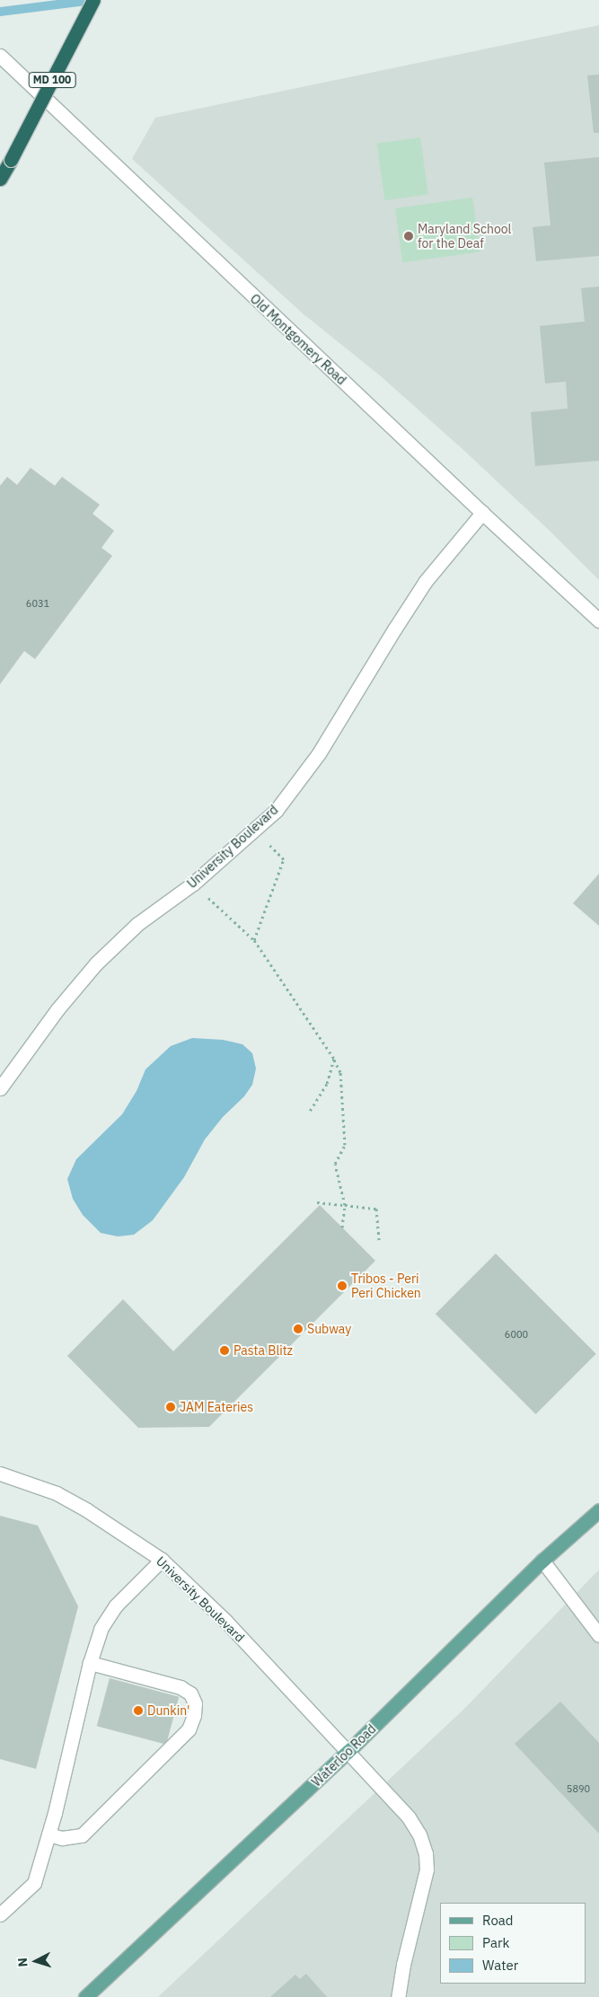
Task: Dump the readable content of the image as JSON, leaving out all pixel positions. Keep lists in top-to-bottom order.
{
  "streets": {
    "highway": ["MD 100"],
    "main road": ["Waterloo Road"],
    "street": ["Old Montgomery Road", "University Boulevard"]
  },
  "crossings": [
    ["Old Montgomery Road", "University Boulevard"],
    ["University Boulevard", "Waterloo Road"]
  ],
  "places": [
    "Maryland School for the Deaf",
    "Tribos - Peri Peri Chicken",
    "Subway",
    "Pasta Blitz",
    "JAM Eateries",
    "Dunkin'"
  ],
  "house_numbers": ["6031", "6000", "5890"],
  "legend": ["Road", "Park", "Water"],
  "north": "left"
}
